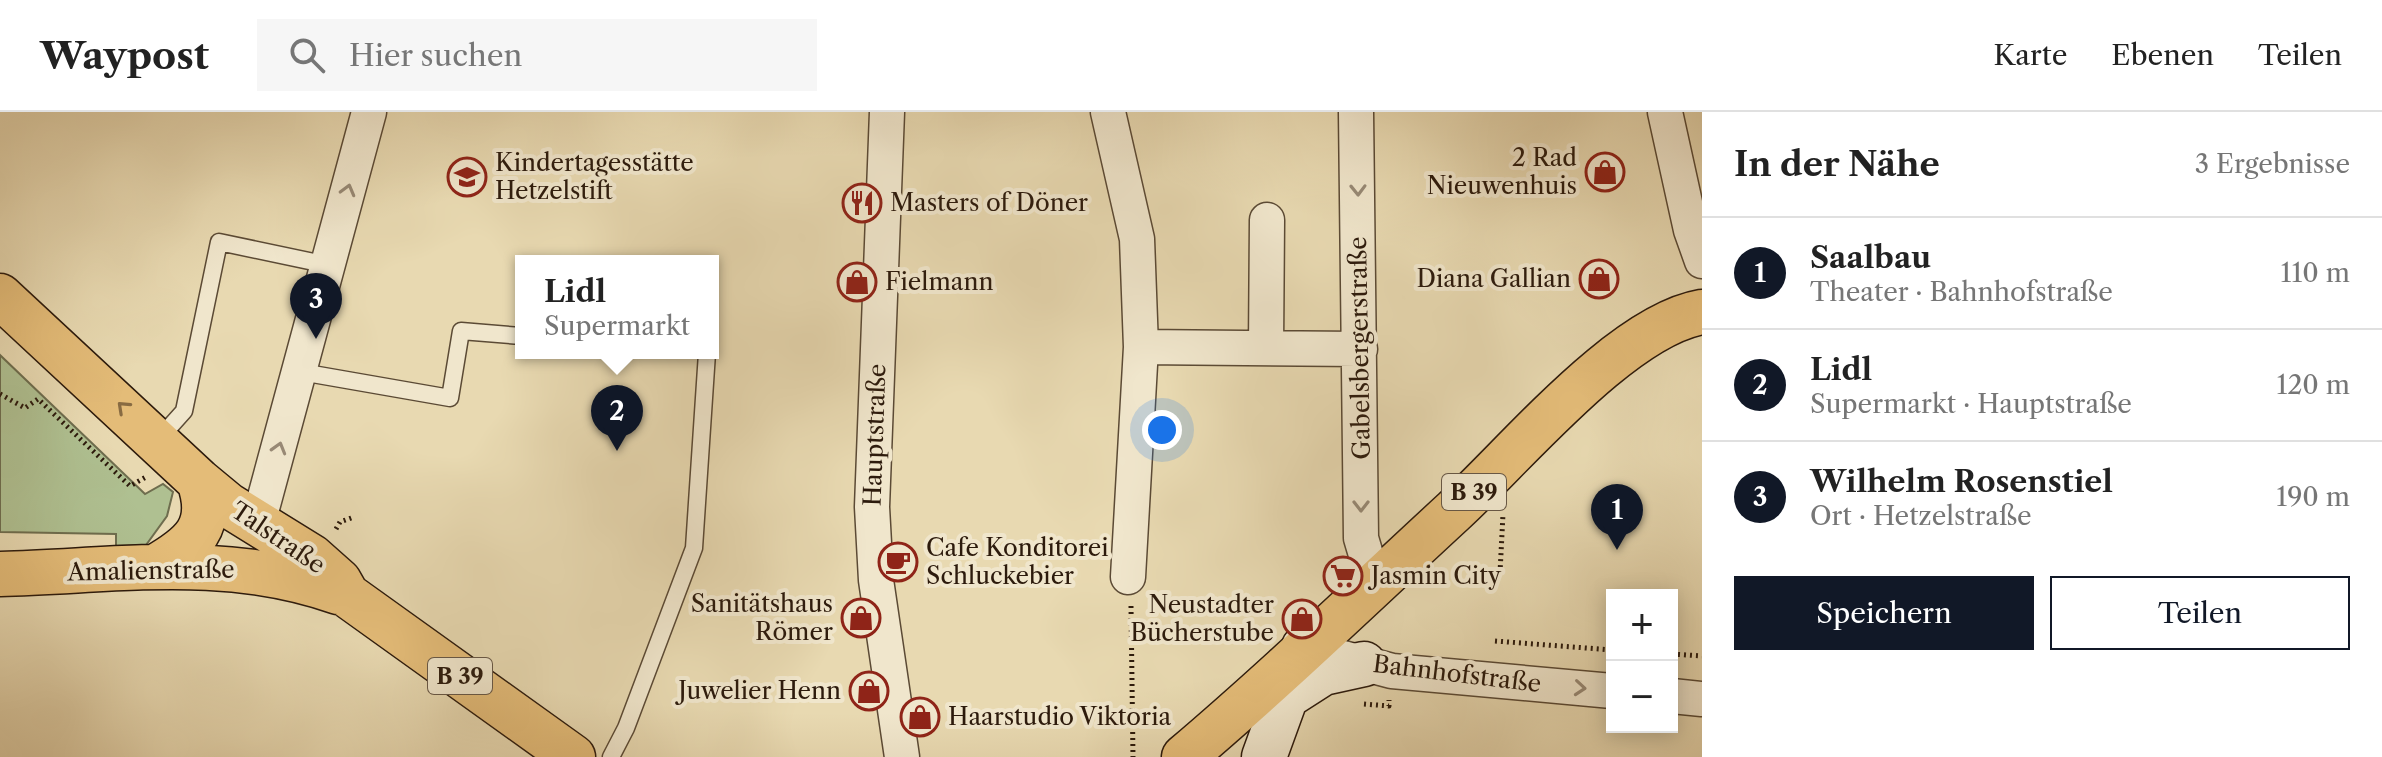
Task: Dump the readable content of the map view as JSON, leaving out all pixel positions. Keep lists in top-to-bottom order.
{
  "streets": {
    "main road": ["B 39", "Talstraße", "Amalienstraße"],
    "street": ["Gabelsbergerstraße", "Hauptstraße", "Bahnhofstraße"]
  },
  "crossings": [
    ["Gabelsbergerstraße", "B 39"],
    ["B 39", "Bahnhofstraße"],
    ["Talstraße", "Amalienstraße"]
  ],
  "one_way": ["Bahnhofstraße"],
  "places": {
    "shop": [
      "2 Rad Nieuwenhuis",
      "Diana Gallian",
      "Fielmann",
      "Sanitätshaus Römer",
      "Neustadter Bücherstube",
      "Juwelier Henn",
      "Haarstudio Viktoria"
    ],
    "school or university": ["Kindertagesstätte Hetzelstift"],
    "restaurant": ["Masters of Döner"],
    "cafe": ["Cafe Konditorei Schluckebier"],
    "supermarket": ["Jasmin City"]
  },
  "page": {
    "header": "Waypost",
    "search": "Hier suchen",
    "nav": ["Karte", "Ebenen", "Teilen"],
    "heading": ["In der Nähe", "3 Ergebnisse"],
    "list": [
      {
        "mark": "1",
        "name": "Saalbau",
        "note": "Theater · Bahnhofstraße",
        "value": "110 m"
      },
      {
        "mark": "2",
        "name": "Lidl",
        "note": "Supermarkt · Hauptstraße",
        "value": "120 m"
      },
      {
        "mark": "3",
        "name": "Wilhelm Rosenstiel",
        "note": "Ort · Hetzelstraße",
        "value": "190 m"
      }
    ],
    "popup": ["Lidl", "Supermarkt"],
    "pins": ["3", "2", "1"],
    "buttons": ["Speichern", "Teilen"],
    "map_buttons": ["+", "−"]
  }
}
